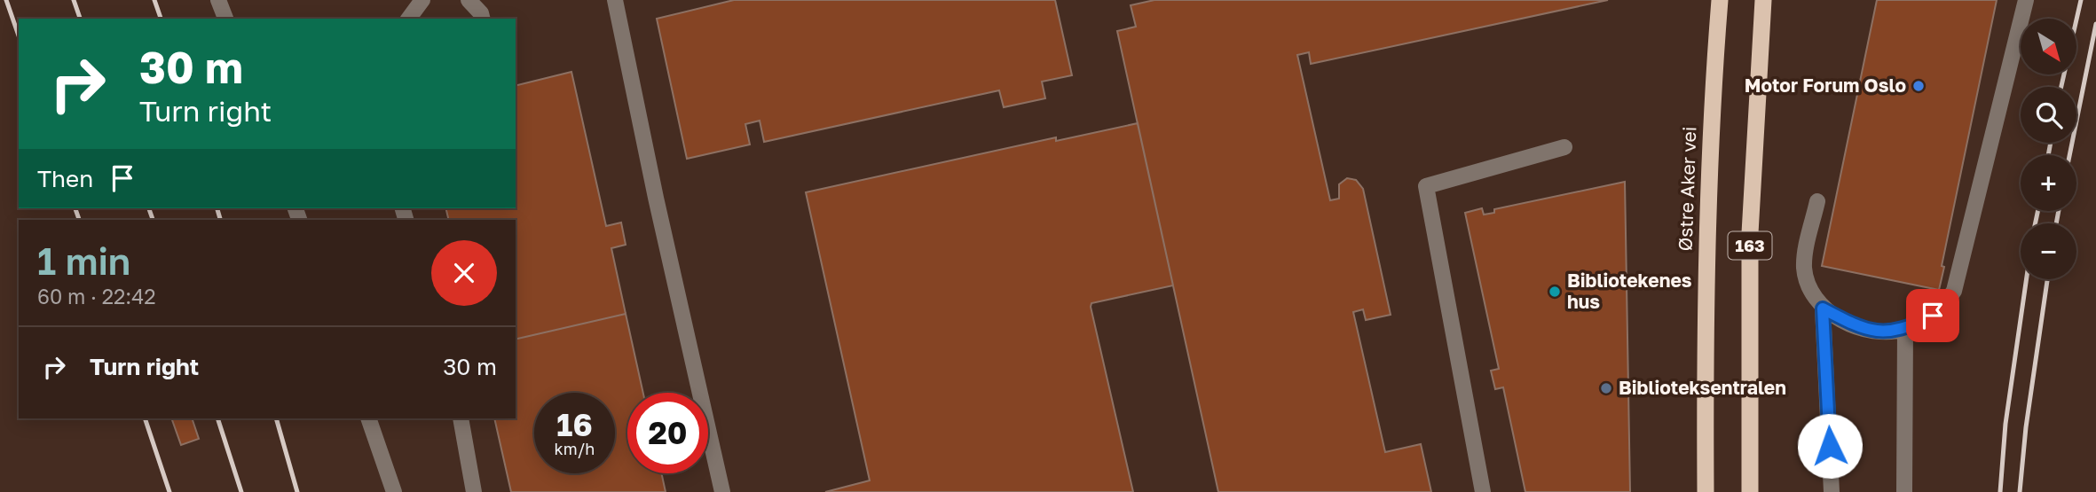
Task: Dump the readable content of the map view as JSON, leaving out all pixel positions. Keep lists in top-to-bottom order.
{
  "streets": {
    "highway": ["Østre Aker vei", "163"]
  },
  "places": ["Motor Forum Oslo", "Bibliotekenes hus", "Biblioteksentralen"],
  "north": "bottom right",
  "page": {
    "map_buttons": ["+", "−"],
    "turn": ["30 m", "Turn right"],
    "then": "Then",
    "heading": ["1 min", "60 m · 22:42"],
    "list": [
      {
        "name": "Turn right",
        "value": "30 m"
      }
    ],
    "speed": "16 km/h",
    "limit": "20"
  }
}
